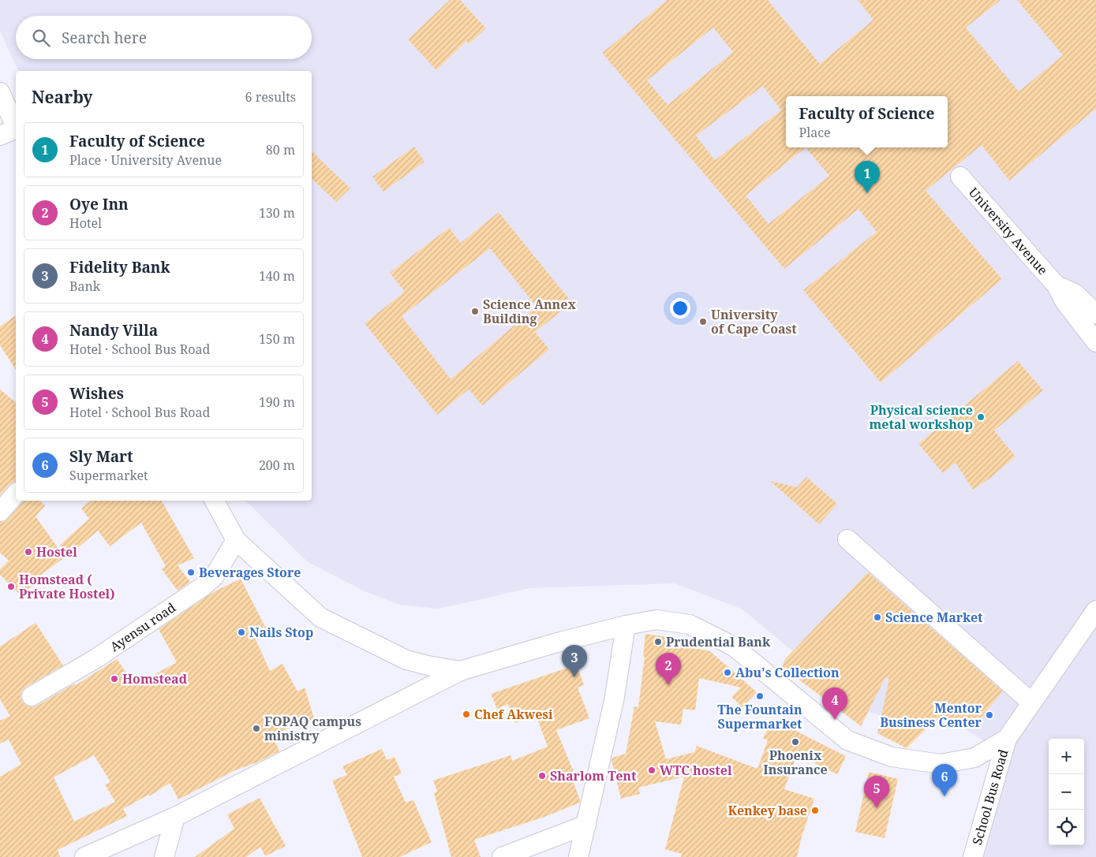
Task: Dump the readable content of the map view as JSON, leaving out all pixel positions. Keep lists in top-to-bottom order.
{
  "streets": {
    "street": ["University Avenue", "Ayensu road", "School Bus Road"]
  },
  "places": [
    "Science Annex Building",
    "University of Cape Coast",
    "Physical science metal workshop",
    "Hostel",
    "Beverages Store",
    "Homstead ( Private Hostel)",
    "Science Market",
    "Nails Stop",
    "Prudential Bank",
    "Abu's Collection",
    "Homstead",
    "The Fountain Supermarket",
    "Chef Akwesi",
    "Mentor Business Center",
    "FOPAQ campus ministry",
    "Phoenix Insurance",
    "WTC hostel",
    "Sharlom Tent",
    "Kenkey base"
  ],
  "page": {
    "search": "Search here",
    "heading": ["Nearby", "6 results"],
    "popup": ["Faculty of Science", "Place"],
    "list": [
      {
        "mark": "1",
        "name": "Faculty of Science",
        "note": "Place · University Avenue",
        "value": "80 m"
      },
      {
        "mark": "2",
        "name": "Oye Inn",
        "note": "Hotel",
        "value": "130 m"
      },
      {
        "mark": "3",
        "name": "Fidelity Bank",
        "note": "Bank",
        "value": "140 m"
      },
      {
        "mark": "4",
        "name": "Nandy Villa",
        "note": "Hotel · School Bus Road",
        "value": "150 m"
      },
      {
        "mark": "5",
        "name": "Wishes",
        "note": "Hotel · School Bus Road",
        "value": "190 m"
      },
      {
        "mark": "6",
        "name": "Sly Mart",
        "note": "Supermarket",
        "value": "200 m"
      }
    ],
    "pins": [
      "1",
      "3",
      "2",
      "4",
      "6",
      "5"
    ],
    "map_buttons": ["+", "−"]
  }
}
